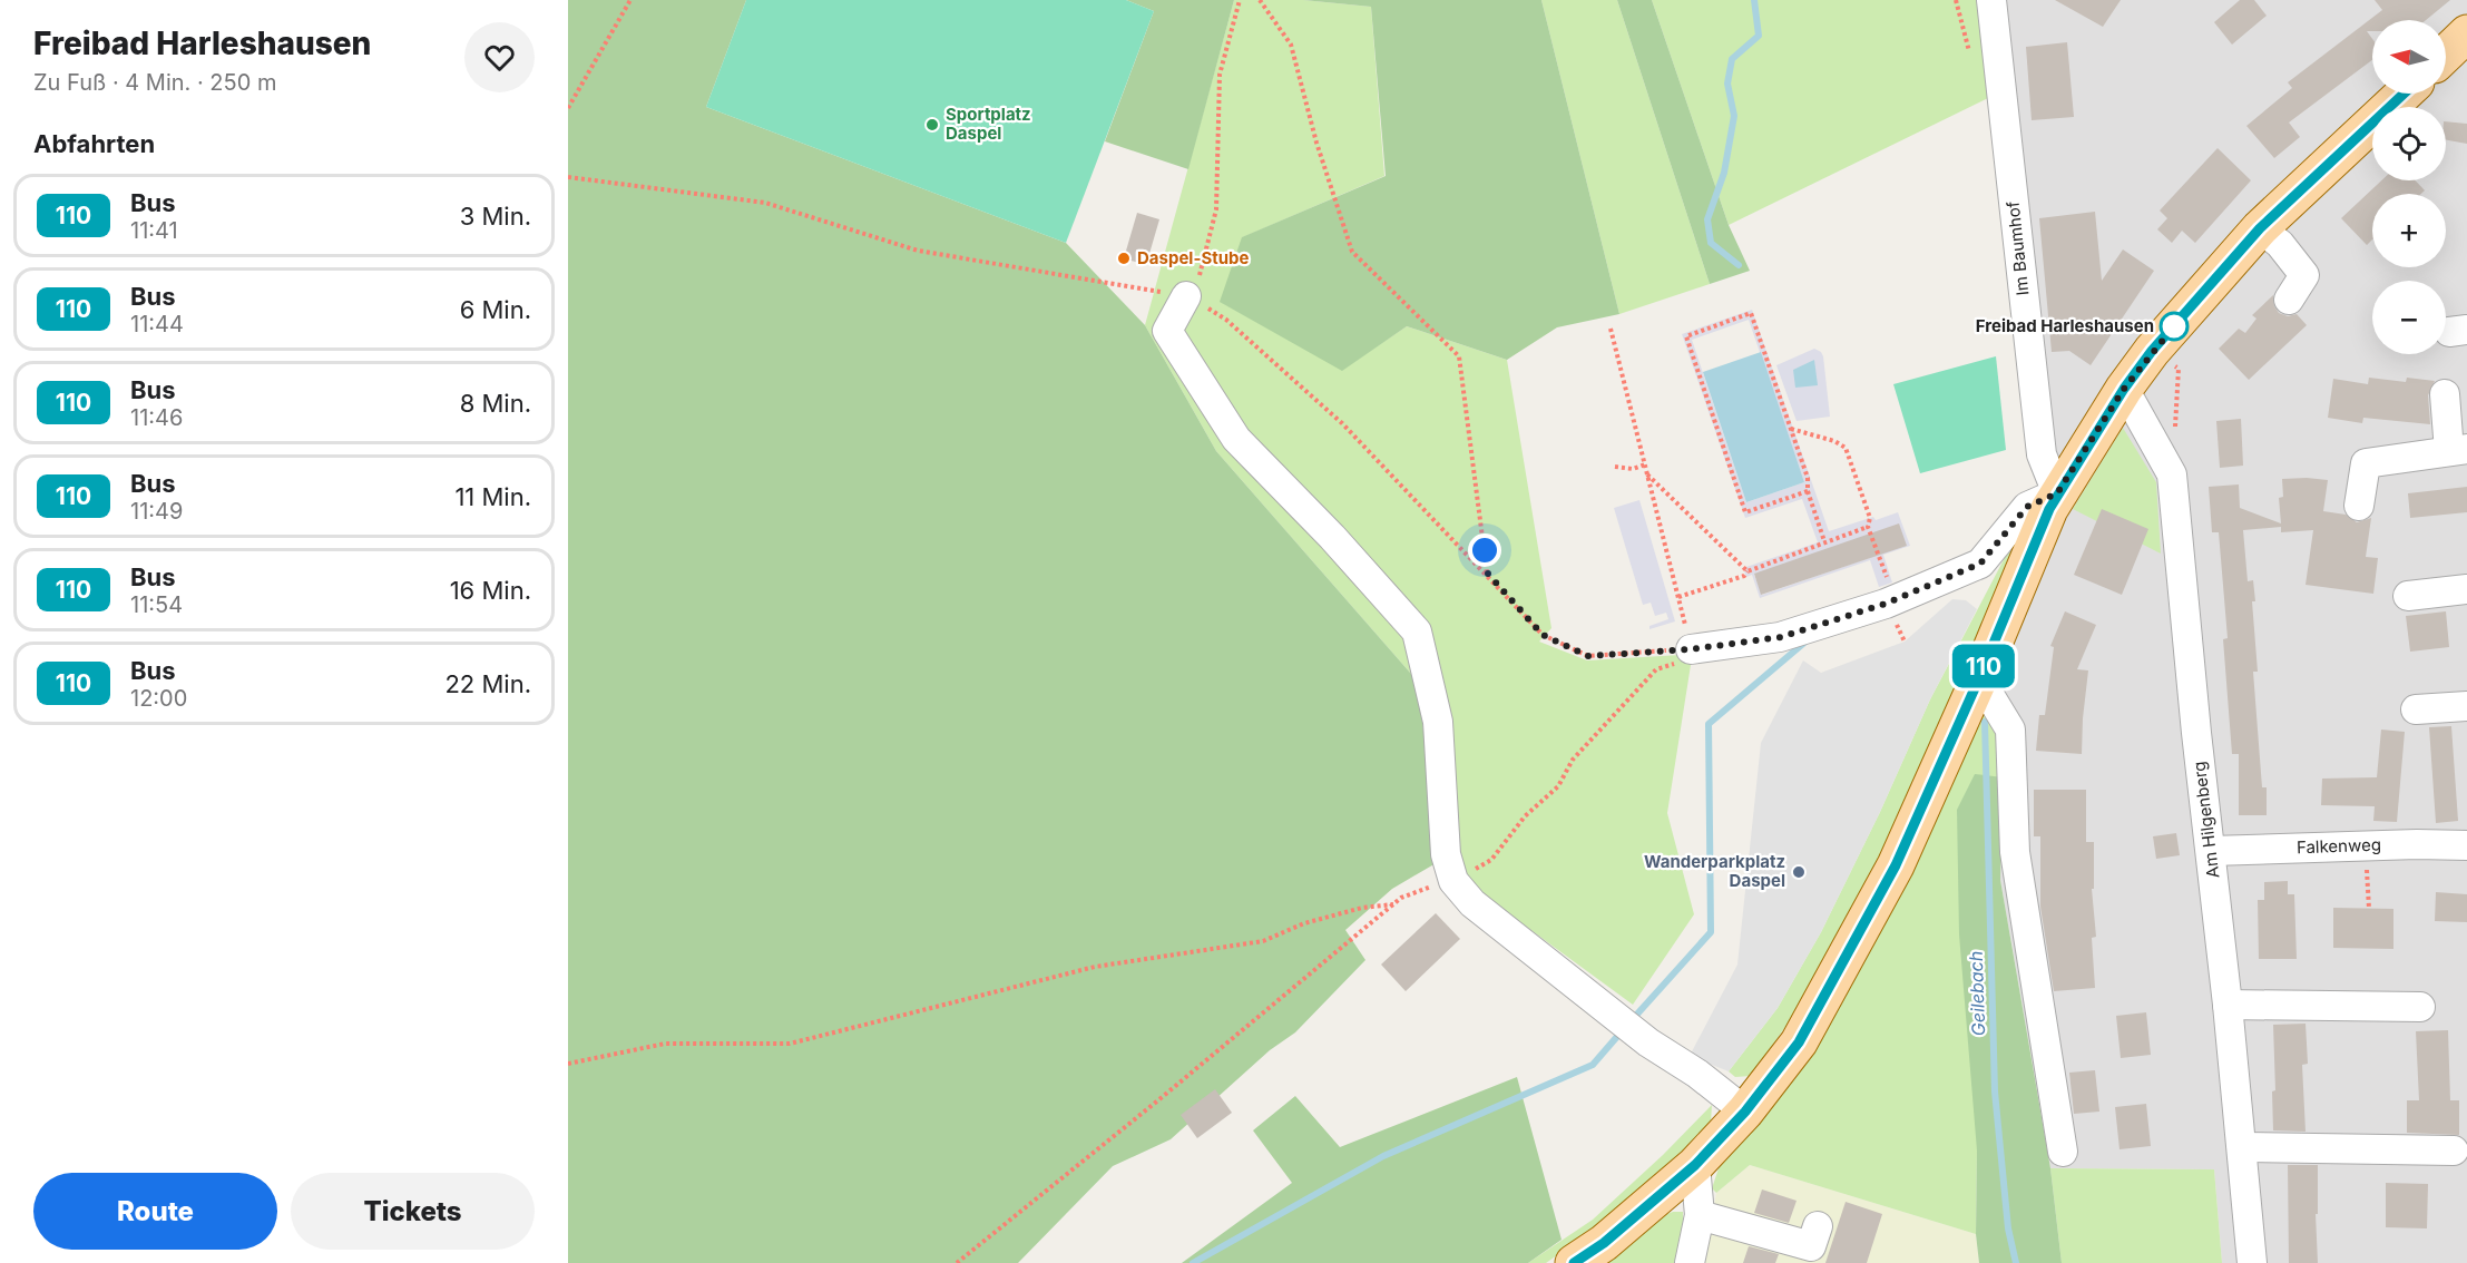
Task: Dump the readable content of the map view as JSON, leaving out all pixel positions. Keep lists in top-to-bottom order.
{
  "streets": {
    "street": ["Im Baumhof", "Am Hilgenberg", "Falkenweg"]
  },
  "crossings": [
    ["Am Hilgenberg", "Falkenweg"]
  ],
  "water": ["Geilebach"],
  "places": [
    "Sportplatz Daspel",
    "Daspel-Stube",
    "Freibad Harleshausen",
    "Wanderparkplatz Daspel"
  ],
  "lines": ["bus line 110"],
  "north": "left",
  "page": {
    "heading": [
      ["Freibad Harleshausen", "Zu Fuß · 4 Min. · 250 m"],
      "Abfahrten"
    ],
    "on_map": "110",
    "map_buttons": ["+", "−"],
    "list": [
      {
        "mark": "110",
        "name": "Bus",
        "note": "11:41",
        "value": "3 Min."
      },
      {
        "mark": "110",
        "name": "Bus",
        "note": "11:44",
        "value": "6 Min."
      },
      {
        "mark": "110",
        "name": "Bus",
        "note": "11:46",
        "value": "8 Min."
      },
      {
        "mark": "110",
        "name": "Bus",
        "note": "11:49",
        "value": "11 Min."
      },
      {
        "mark": "110",
        "name": "Bus",
        "note": "11:54",
        "value": "16 Min."
      },
      {
        "mark": "110",
        "name": "Bus",
        "note": "12:00",
        "value": "22 Min."
      }
    ],
    "buttons": ["Route", "Tickets"]
  }
}
